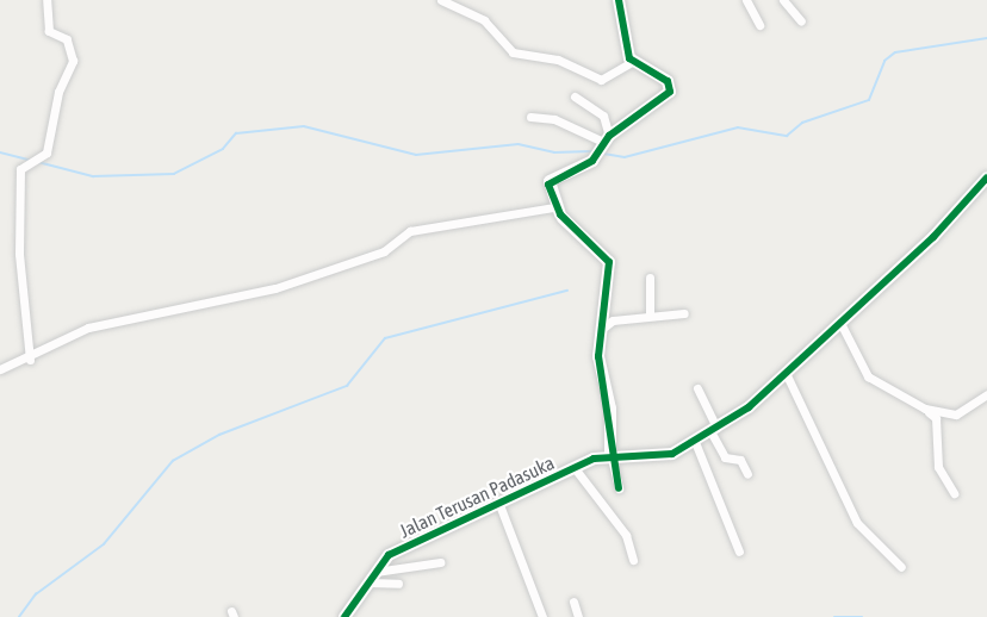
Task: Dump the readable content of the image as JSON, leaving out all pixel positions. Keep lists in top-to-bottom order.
{
  "streets": {
    "street": ["Jalan Terusan Padasuka"]
  }
}
